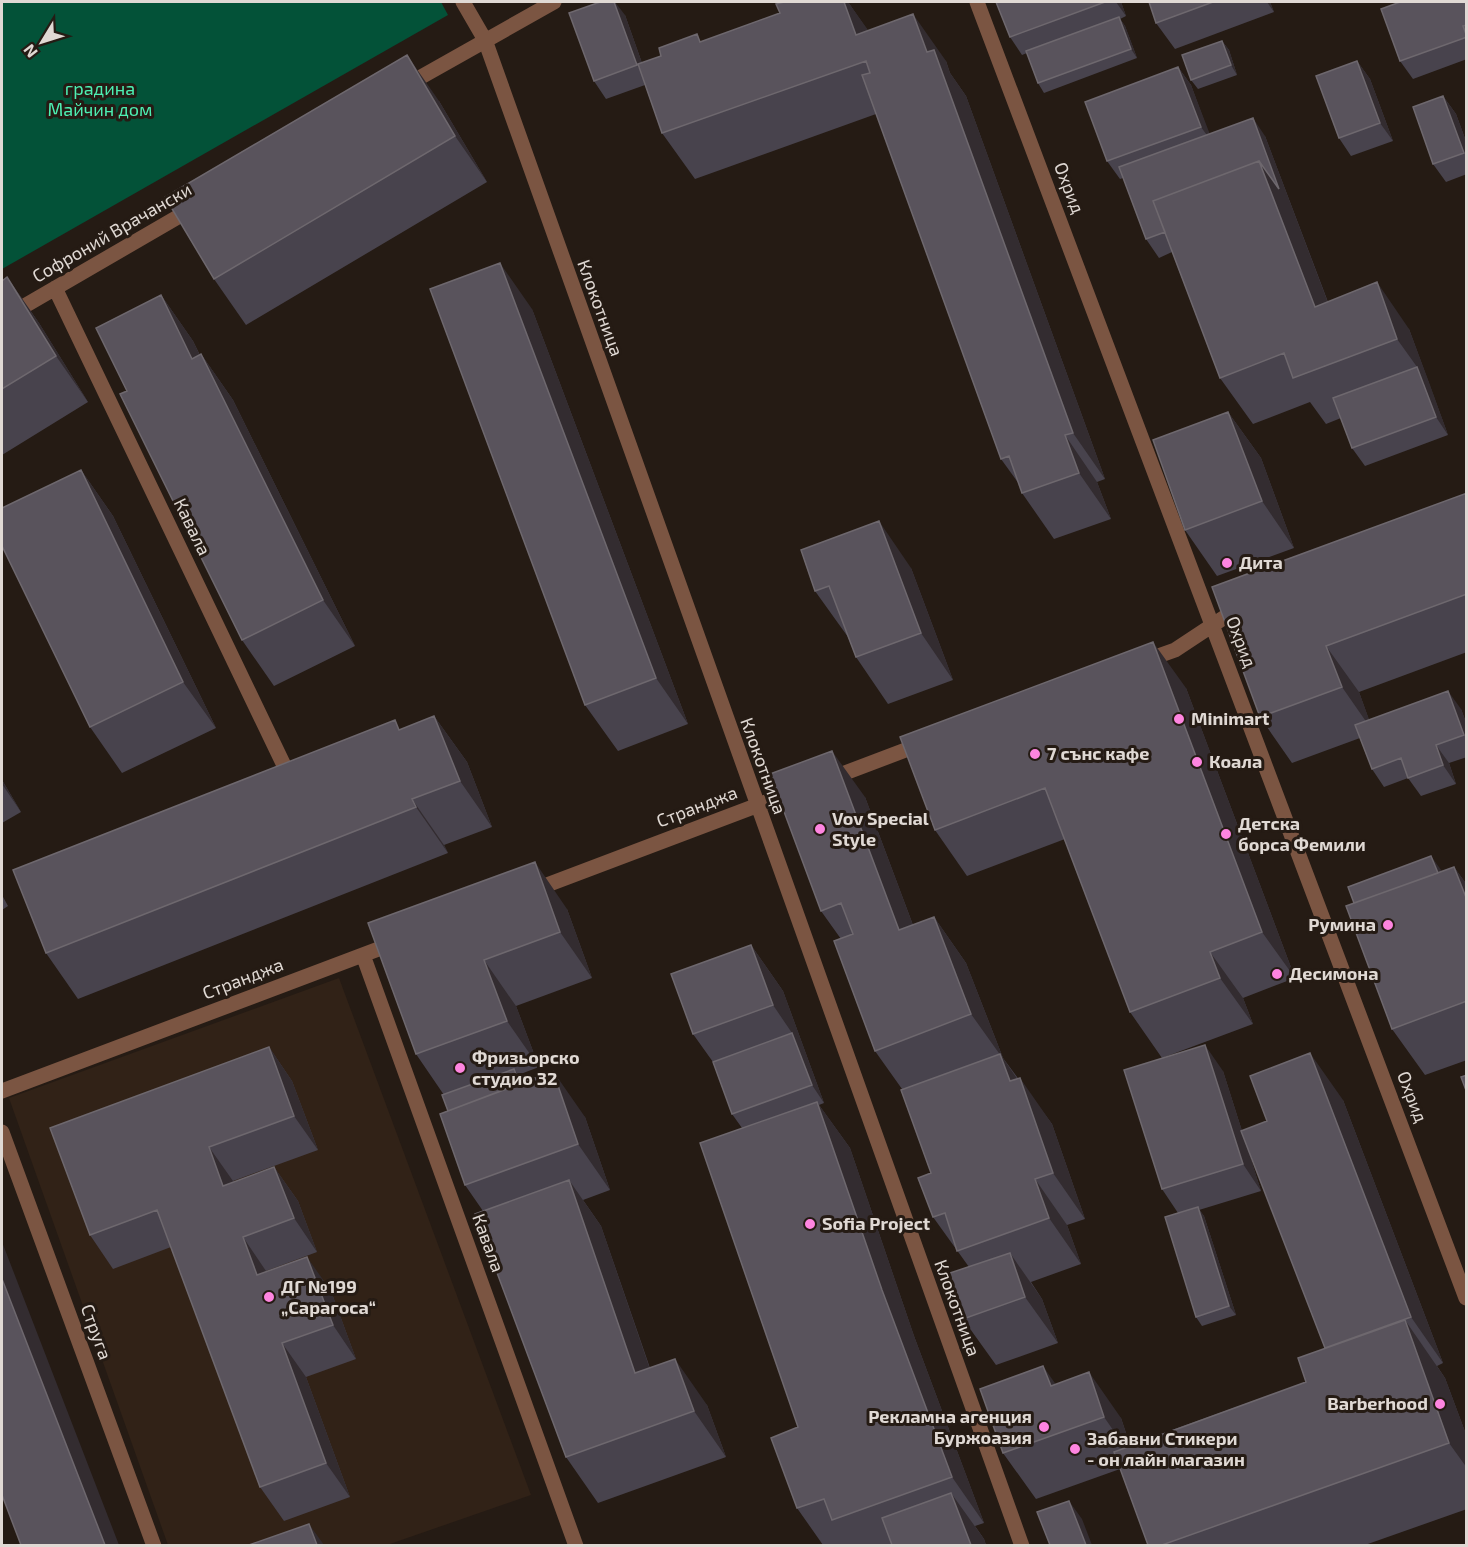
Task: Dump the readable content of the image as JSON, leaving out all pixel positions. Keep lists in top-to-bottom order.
{
  "streets": {
    "street": [
      "Охрид",
      "Софроний Врачански",
      "Клокотница",
      "Кавала",
      "Странджа",
      "Струга"
    ]
  },
  "crossings": [
    ["Софроний Врачански", "Кавала"],
    ["Клокотница", "Странджа"],
    ["Кавала", "Странджа"]
  ],
  "parks": ["градина Майчин дом"],
  "places": [
    "Дита",
    "Minimart",
    "7 сънс кафе",
    "Коала",
    "Vov Special Style",
    "Детска борса Фемили",
    "Румина",
    "Десимона",
    "Фризьорско студио 32",
    "Sofia Project",
    "ДГ №199 „Сарагоса“",
    "Barberhood",
    "Рекламна агенция Буржоазия",
    "Забавни Стикери - он лайн магазин"
  ],
  "north": "bottom left"
}
